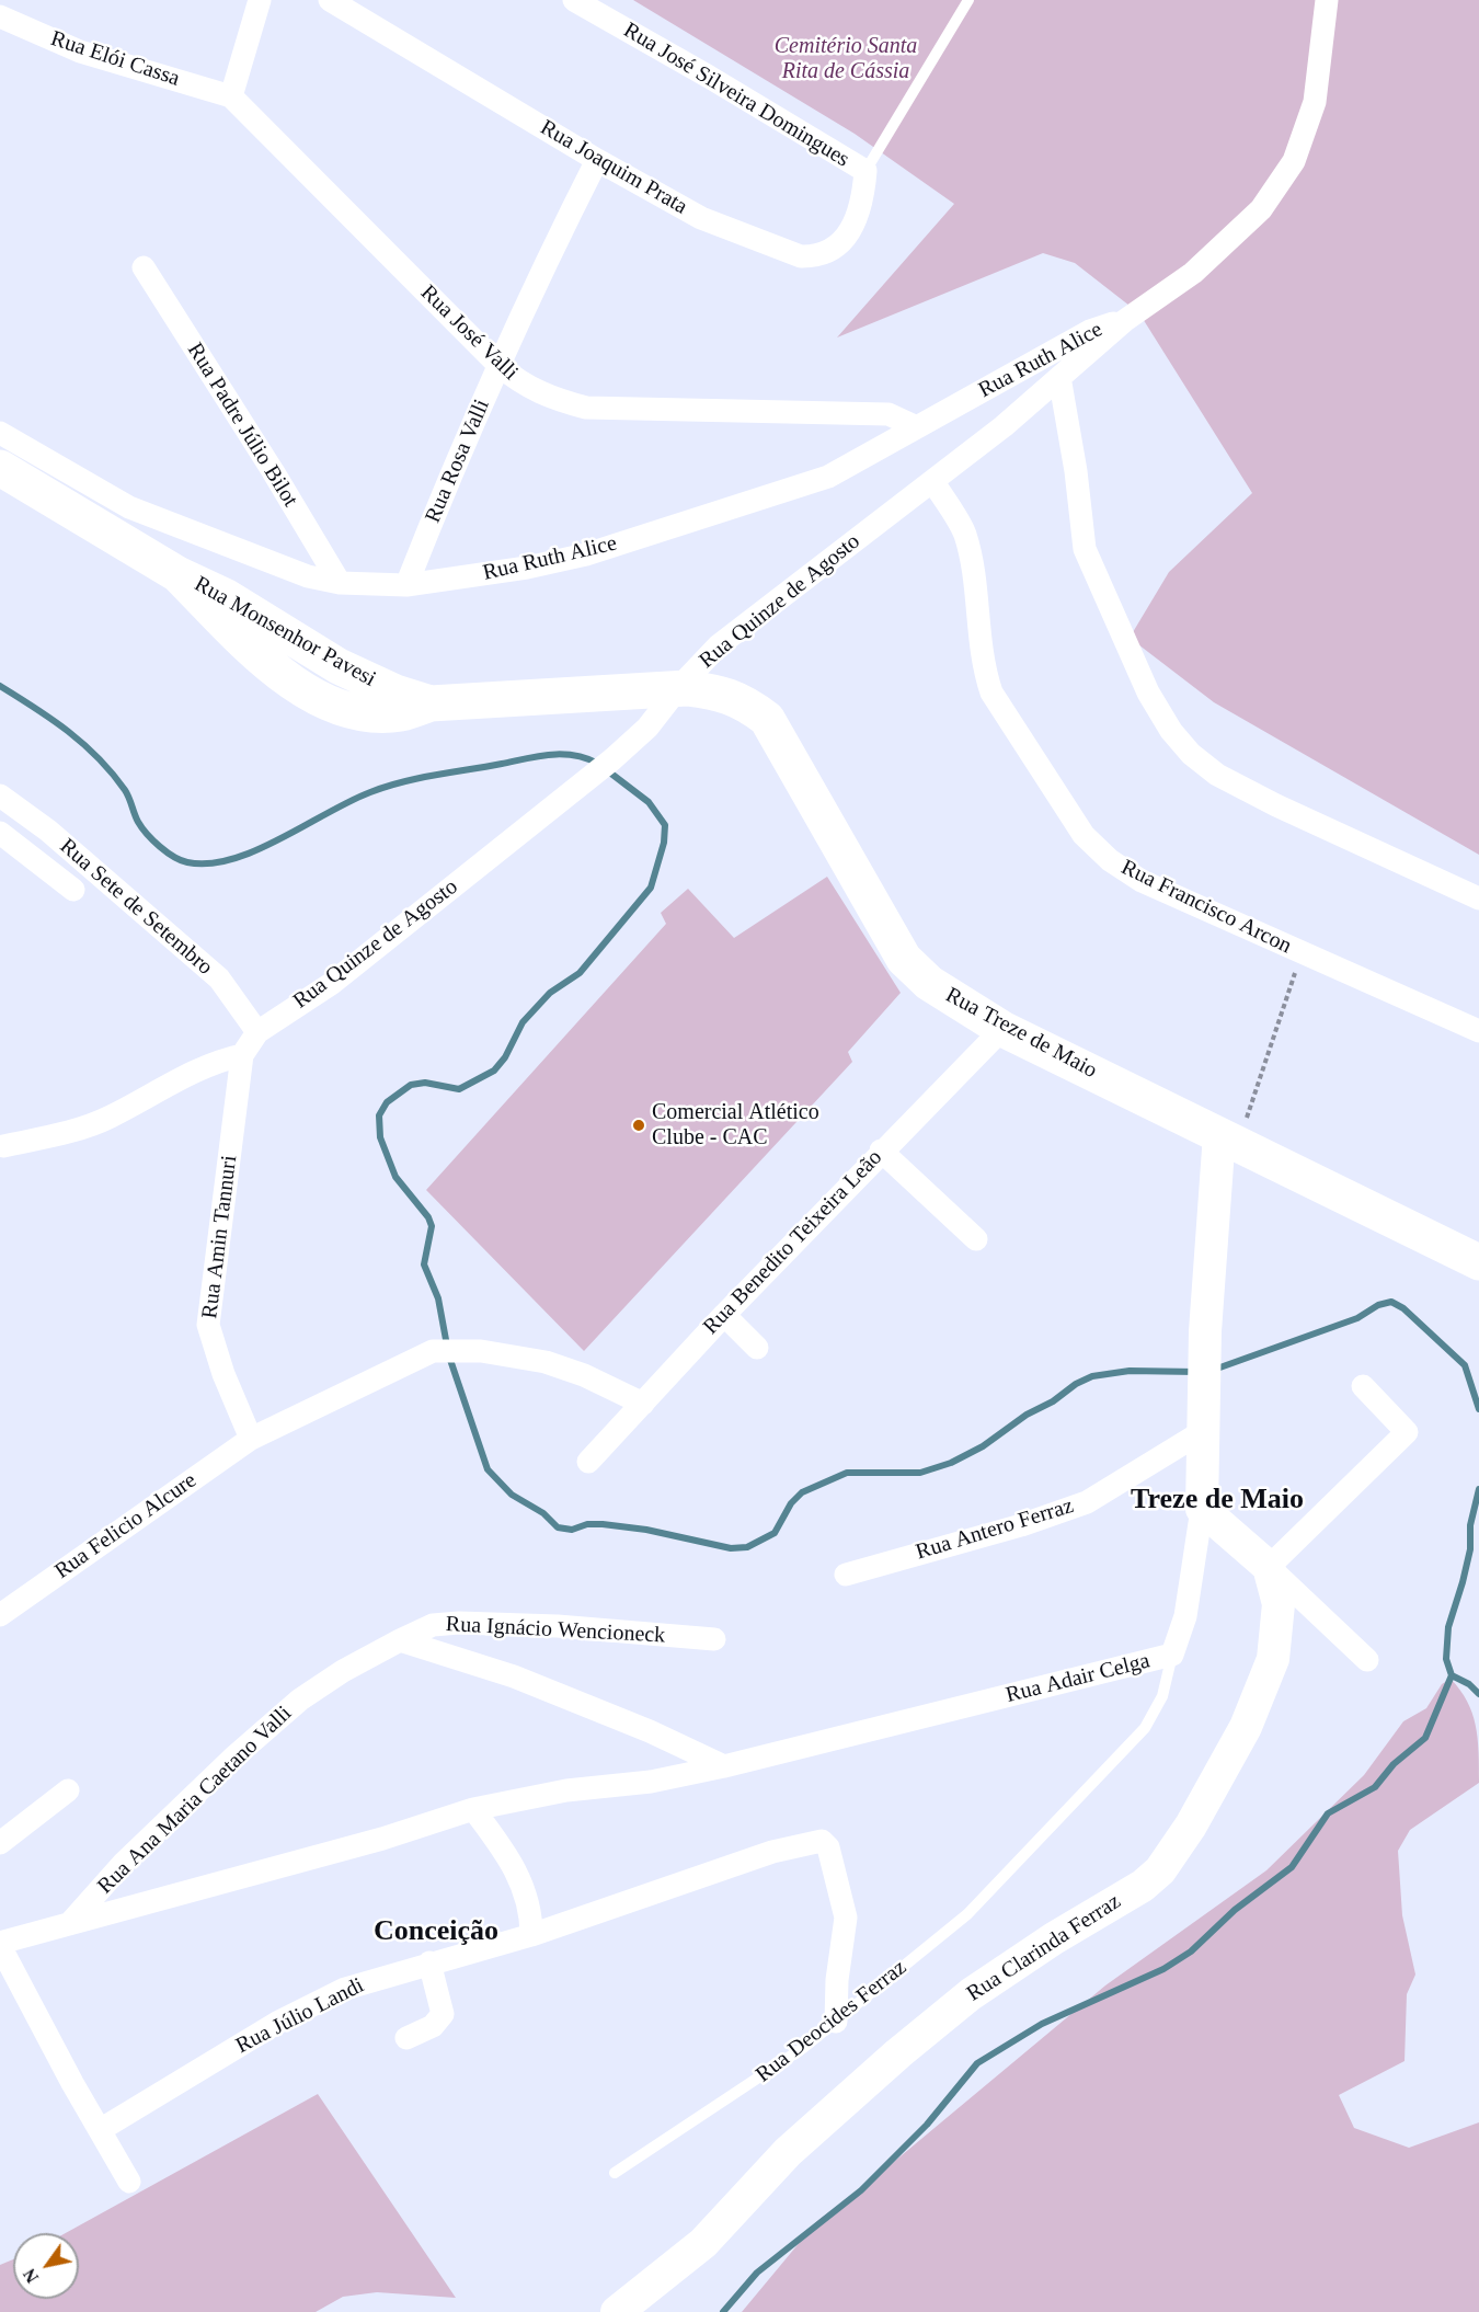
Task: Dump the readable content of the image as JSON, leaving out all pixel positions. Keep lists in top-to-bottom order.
{
  "streets": {
    "highway": ["Rua Monsenhor Pavesi", "Rua Treze de Maio"],
    "street": [
      "Rua Elói Cassa",
      "Rua José Silveira Domingues",
      "Rua Joaquim Prata",
      "Rua José Valli",
      "Rua Ruth Alice",
      "Rua Padre Júlio Bilot",
      "Rua Rosa Valli",
      "Rua Quinze de Agosto",
      "Rua Sete de Setembro",
      "Rua Francisco Arcon",
      "Rua Amin Tannuri",
      "Rua Benedito Teixeira Leão",
      "Rua Felicio Alcure",
      "Rua Antero Ferraz",
      "Rua Ignácio Wencioneck",
      "Rua Adair Celga",
      "Rua Ana Maria Caetano Valli",
      "Rua Clarinda Ferraz",
      "Rua Júlio Landi"
    ],
    "lane": ["Rua Deocides Ferraz"]
  },
  "crossings": [
    ["Rua Elói Cassa", "Rua José Valli"],
    ["Rua José Silveira Domingues", "Rua Joaquim Prata"],
    ["Rua Joaquim Prata", "Rua Rosa Valli"],
    ["Rua José Valli", "Rua Ruth Alice"],
    ["Rua José Valli", "Rua Rosa Valli"],
    ["Rua Ruth Alice", "Rua Padre Júlio Bilot"],
    ["Rua Ruth Alice", "Rua Rosa Valli"],
    ["Rua Ruth Alice", "Rua Quinze de Agosto"],
    ["Rua Quinze de Agosto", "Rua Monsenhor Pavesi"],
    ["Rua Quinze de Agosto", "Rua Sete de Setembro"],
    ["Rua Quinze de Agosto", "Rua Francisco Arcon"],
    ["Rua Quinze de Agosto", "Rua Treze de Maio"],
    ["Rua Quinze de Agosto", "Rua Amin Tannuri"],
    ["Rua Monsenhor Pavesi", "Rua Treze de Maio"],
    ["Rua Sete de Setembro", "Rua Amin Tannuri"],
    ["Rua Treze de Maio", "Rua Benedito Teixeira Leão"],
    ["Rua Treze de Maio", "Rua Adair Celga"],
    ["Rua Amin Tannuri", "Rua Felicio Alcure"],
    ["Rua Benedito Teixeira Leão", "Rua Felicio Alcure"],
    ["Rua Antero Ferraz", "Rua Adair Celga"],
    ["Rua Ignácio Wencioneck", "Rua Ana Maria Caetano Valli"],
    ["Rua Adair Celga", "Rua Deocides Ferraz"],
    ["Rua Júlio Landi", "Rua Deocides Ferraz"]
  ],
  "districts": ["Treze de Maio", "Conceição"],
  "parks": ["Cemitério Santa Rita de Cássia"],
  "places": ["Comercial Atlético Clube - CAC"],
  "north": "bottom left"
}
